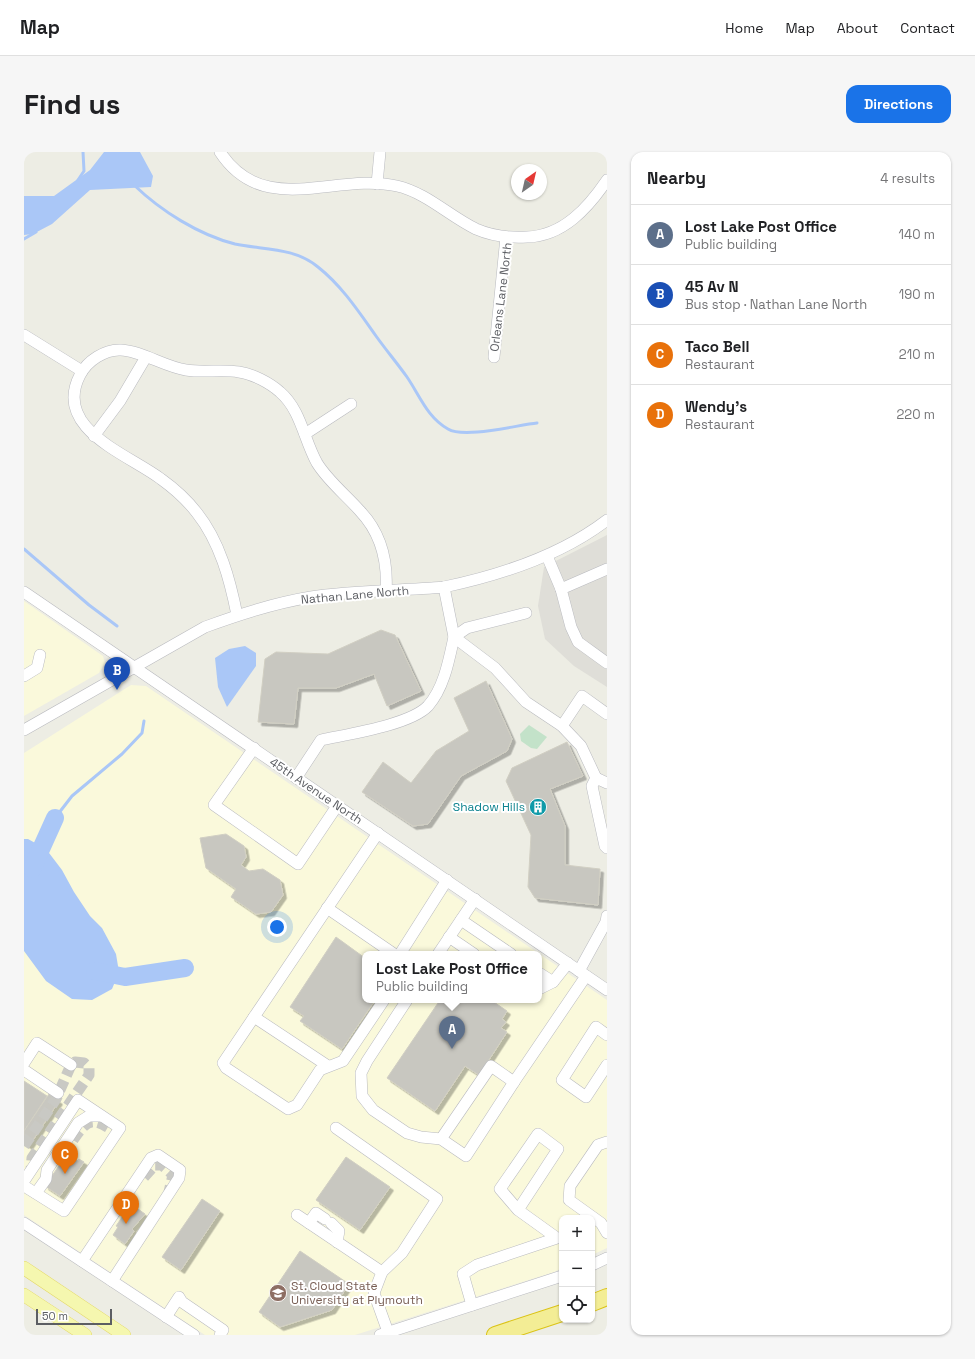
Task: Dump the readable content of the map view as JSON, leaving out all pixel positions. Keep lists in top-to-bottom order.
{
  "streets": {
    "street": ["Orleans Lane North", "Nathan Lane North", "45th Avenue North"]
  },
  "crossings": [
    ["Nathan Lane North", "45th Avenue North"]
  ],
  "places": {
    "building": ["Shadow Hills"],
    "school or university": ["St. Cloud State University at Plymouth"]
  },
  "scale_bar": "50 m",
  "north": "top right",
  "page": {
    "header": "Map",
    "nav": [
      "Home",
      "Map",
      "About",
      "Contact"
    ],
    "buttons": "Directions",
    "title": "Find us",
    "heading": ["Nearby", "4 results"],
    "list": [
      {
        "mark": "A",
        "name": "Lost Lake Post Office",
        "note": "Public building",
        "value": "140 m"
      },
      {
        "mark": "B",
        "name": "45 Av N",
        "note": "Bus stop · Nathan Lane North",
        "value": "190 m"
      },
      {
        "mark": "C",
        "name": "Taco Bell",
        "note": "Restaurant",
        "value": "210 m"
      },
      {
        "mark": "D",
        "name": "Wendy's",
        "note": "Restaurant",
        "value": "220 m"
      }
    ],
    "pins": [
      "B",
      "A",
      "C",
      "D"
    ],
    "popup": ["Lost Lake Post Office", "Public building"],
    "map_buttons": ["+", "−"],
    "scale": "50 m"
  }
}
